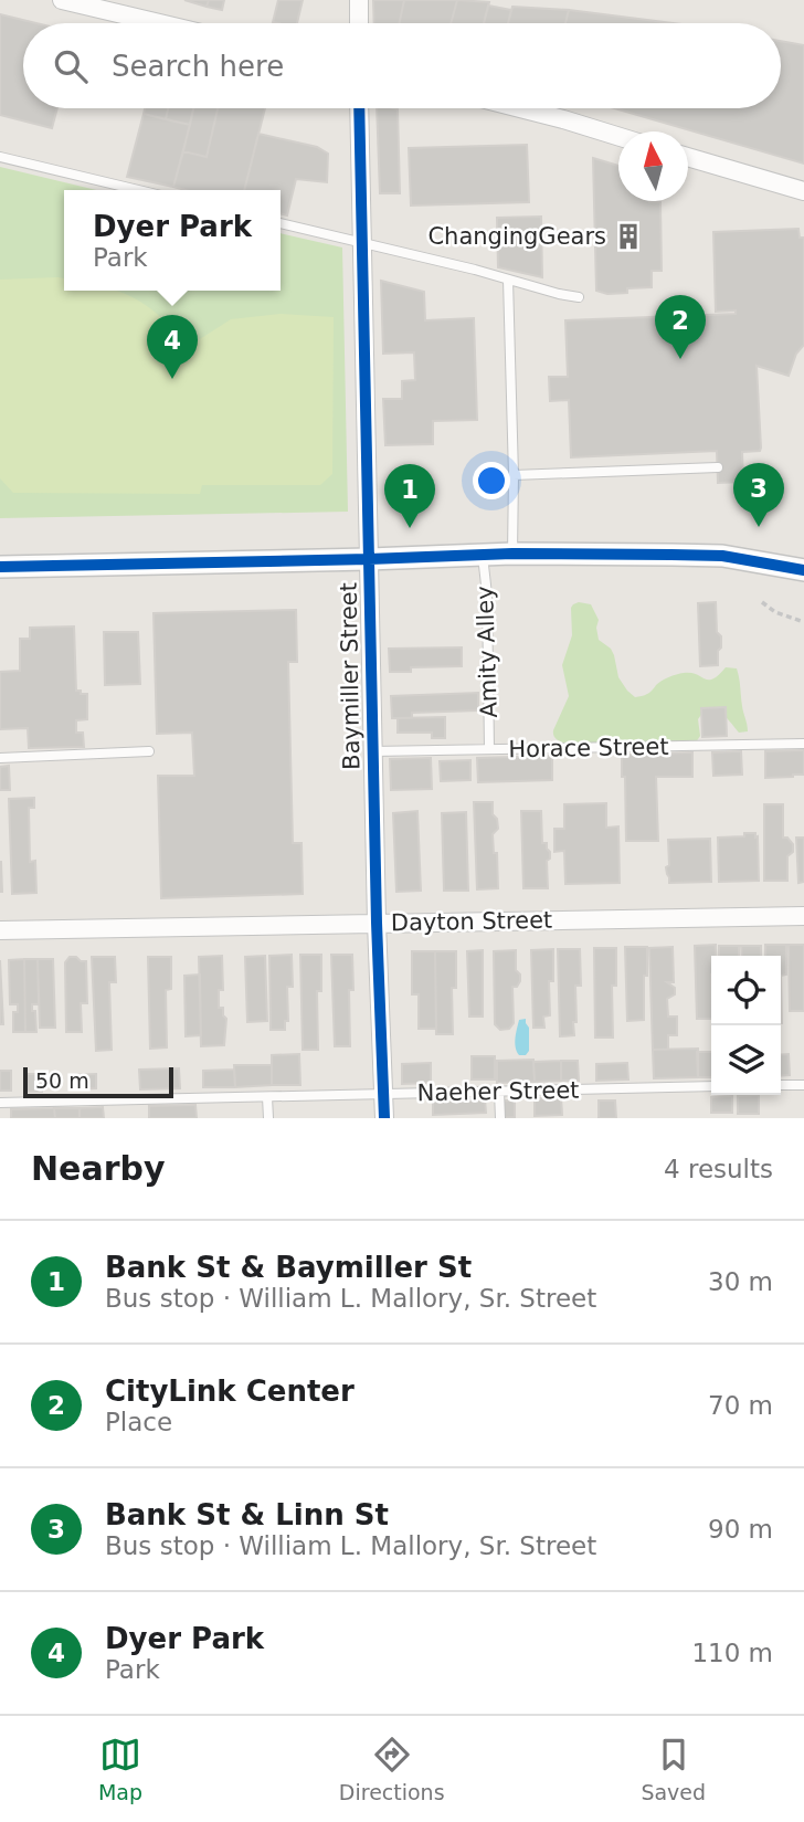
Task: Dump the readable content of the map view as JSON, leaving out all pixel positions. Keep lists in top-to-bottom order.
{
  "streets": {
    "street": ["Baymiller Street", "Dayton Street"],
    "lane": ["Amity Alley", "Horace Street", "Naeher Street"]
  },
  "crossings": [
    ["Amity Alley", "Horace Street"],
    ["Baymiller Street", "Horace Street"],
    ["Baymiller Street", "Dayton Street"],
    ["Baymiller Street", "Naeher Street"]
  ],
  "places": {
    "building": ["ChangingGears"]
  },
  "scale_bar": "50 m",
  "north": "top",
  "page": {
    "search": "Search here",
    "popup": ["Dyer Park", "Park"],
    "pins": [
      "2",
      "4",
      "3",
      "1"
    ],
    "scale": "50 m",
    "heading": ["Nearby", "4 results"],
    "list": [
      {
        "mark": "1",
        "name": "Bank St & Baymiller St",
        "note": "Bus stop · William L. Mallory, Sr. Street",
        "value": "30 m"
      },
      {
        "mark": "2",
        "name": "CityLink Center",
        "note": "Place",
        "value": "70 m"
      },
      {
        "mark": "3",
        "name": "Bank St & Linn St",
        "note": "Bus stop · William L. Mallory, Sr. Street",
        "value": "90 m"
      },
      {
        "mark": "4",
        "name": "Dyer Park",
        "note": "Park",
        "value": "110 m"
      }
    ],
    "nav": ["Map", "Directions", "Saved"]
  }
}
